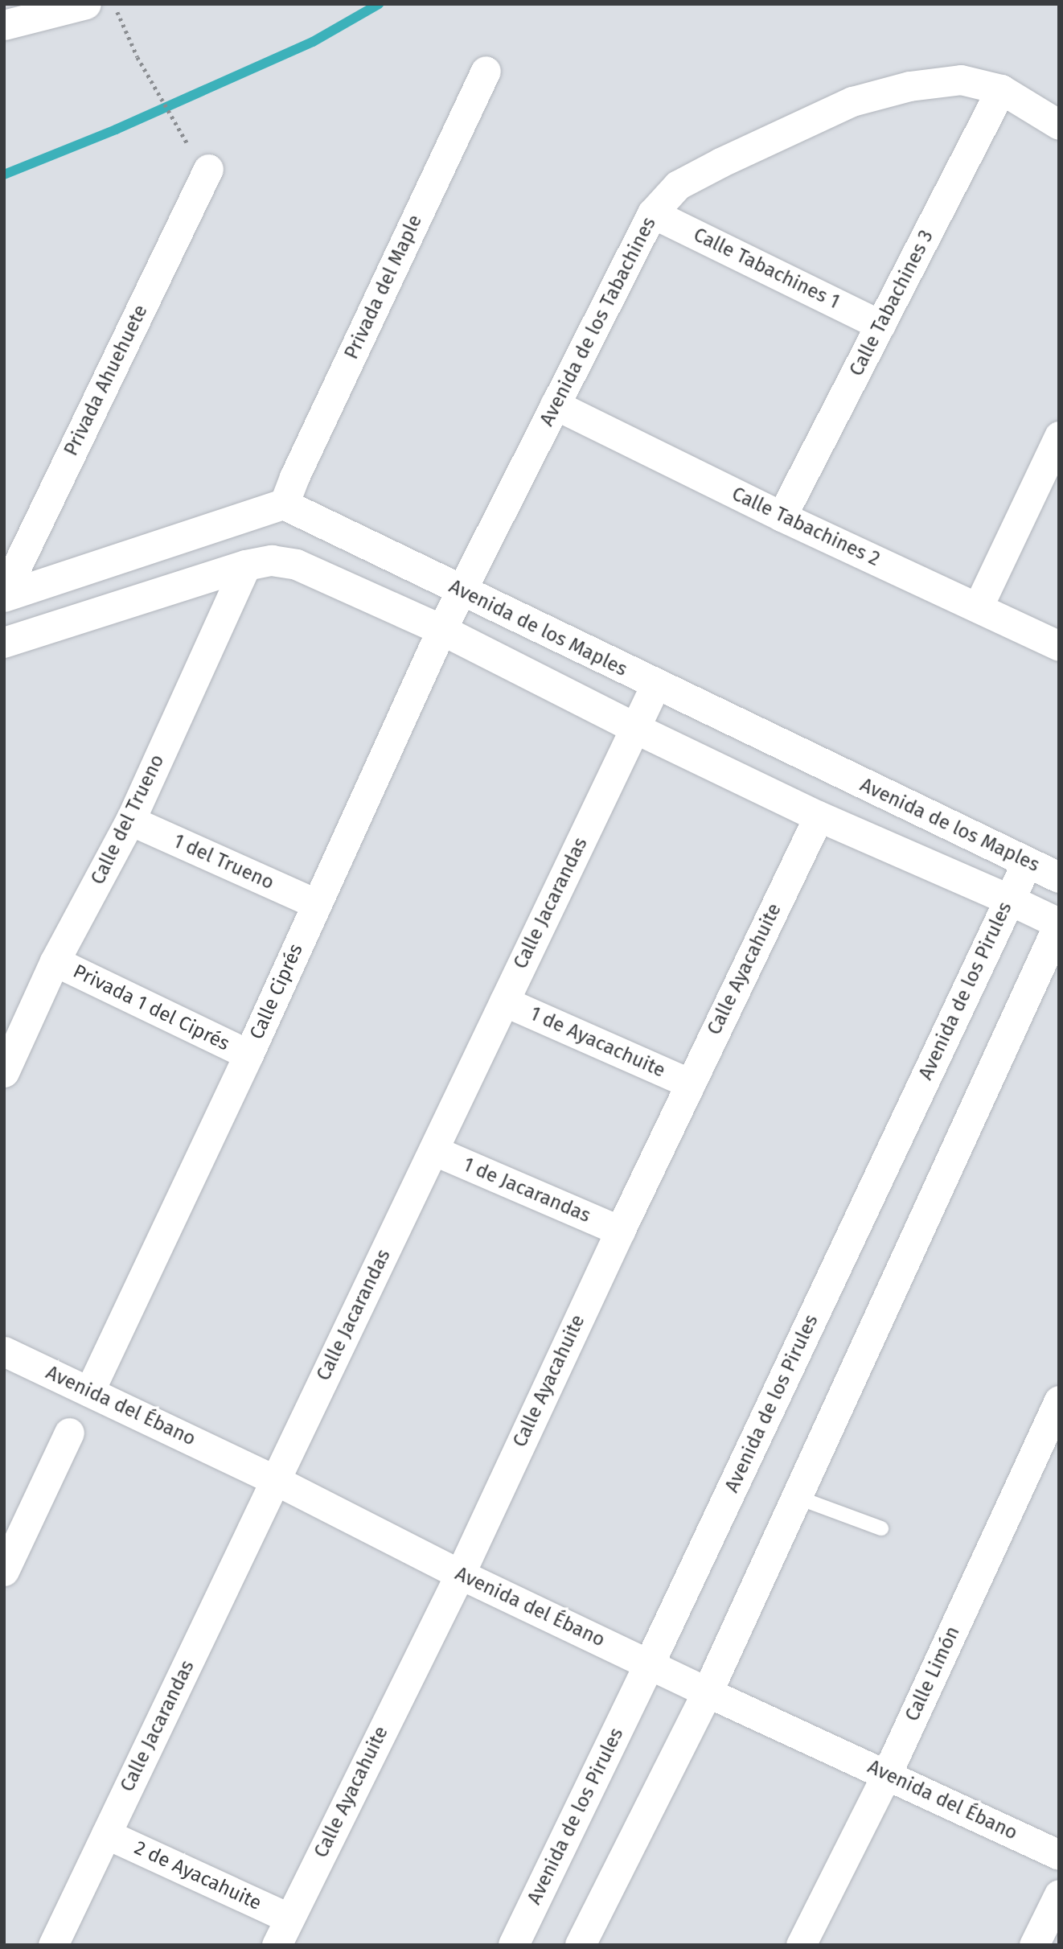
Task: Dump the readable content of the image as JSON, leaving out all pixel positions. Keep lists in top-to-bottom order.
{
  "streets": {
    "street": [
      "Calle Tabachines 1",
      "Privada del Maple",
      "Calle Tabachines 3",
      "Avenida de los Tabachines",
      "Privada Ahuehuete",
      "Calle Tabachines 2",
      "Avenida de los Maples",
      "Calle del Trueno",
      "1 del Trueno",
      "Calle Jacarandas",
      "Calle Ayacahuite",
      "Avenida de los Pirules",
      "Calle Ciprés",
      "Privada 1 del Ciprés",
      "1 de Ayacachuite",
      "1 de Jacarandas",
      "Avenida del Ébano",
      "Calle Limón",
      "2 de Ayacahuite"
    ]
  },
  "crossings": [
    ["Calle Tabachines 1", "Calle Tabachines 3"],
    ["Calle Tabachines 1", "Avenida de los Tabachines"],
    ["Privada del Maple", "Avenida de los Maples"],
    ["Calle Tabachines 3", "Avenida de los Tabachines"],
    ["Calle Tabachines 3", "Calle Tabachines 2"],
    ["Avenida de los Tabachines", "Calle Tabachines 2"],
    ["Avenida de los Tabachines", "Avenida de los Maples"],
    ["Avenida de los Tabachines", "Calle Ciprés"],
    ["Avenida de los Maples", "Calle Jacarandas"],
    ["Avenida de los Maples", "Avenida de los Pirules"],
    ["Avenida de los Maples", "Calle Ciprés"],
    ["Calle del Trueno", "1 del Trueno"],
    ["Calle del Trueno", "Privada 1 del Ciprés"],
    ["1 del Trueno", "Calle Ciprés"],
    ["Calle Jacarandas", "1 de Ayacachuite"],
    ["Calle Jacarandas", "1 de Jacarandas"],
    ["Calle Jacarandas", "Avenida del Ébano"],
    ["Calle Jacarandas", "2 de Ayacahuite"],
    ["Calle Ayacahuite", "1 de Ayacachuite"],
    ["Calle Ayacahuite", "1 de Jacarandas"],
    ["Calle Ayacahuite", "Avenida del Ébano"],
    ["Calle Ayacahuite", "2 de Ayacahuite"],
    ["Avenida de los Pirules", "Avenida del Ébano"],
    ["Calle Ciprés", "Privada 1 del Ciprés"],
    ["Calle Ciprés", "Avenida del Ébano"],
    ["Avenida del Ébano", "Calle Limón"]
  ]
}
